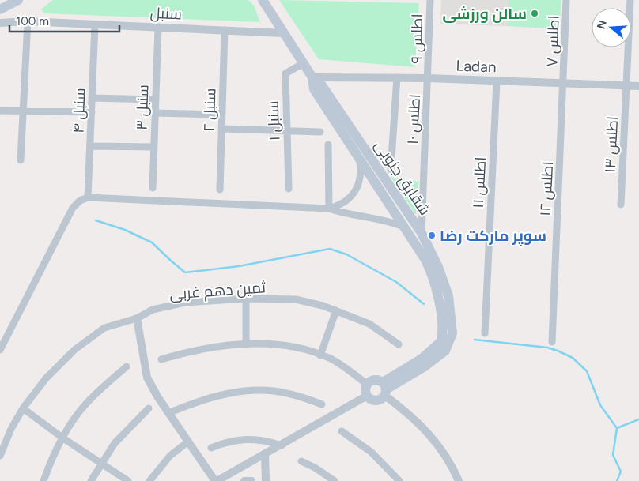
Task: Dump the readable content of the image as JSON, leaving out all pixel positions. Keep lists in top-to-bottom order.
{
  "streets": {
    "main road": ["شقایق جنوبی"],
    "street": [
      "سنبل",
      "اطلس ۹",
      "اطلس ۷",
      "Ladan",
      "سنبل ۳",
      "سنبل ۲",
      "سنبل ۴",
      "اطلس ۱۰",
      "سنبل ۱",
      "اطلس ۱۳",
      "اطلس ۱۱",
      "اطلس ۱۲",
      "ثمین دهم غربی"
    ]
  },
  "crossings": [
    ["سنبل", "سنبل ۳"],
    ["سنبل", "سنبل ۲"],
    ["سنبل", "سنبل ۴"],
    ["سنبل", "شقایق جنوبی"],
    ["اطلس ۹", "Ladan"],
    ["اطلس ۹", "اطلس ۱۰"],
    ["اطلس ۷", "Ladan"],
    ["اطلس ۷", "اطلس ۱۲"],
    ["Ladan", "اطلس ۱۰"],
    ["Ladan", "اطلس ۱۳"],
    ["Ladan", "شقایق جنوبی"],
    ["Ladan", "اطلس ۱۱"],
    ["Ladan", "اطلس ۱۲"],
    ["اطلس ۱۰", "شقایق جنوبی"],
    ["سنبل ۱", "شقایق جنوبی"]
  ],
  "places": ["سالن ورزشی", "سوپر مارکت رضا"],
  "scale_bar": "100 m",
  "north": "left"
}
